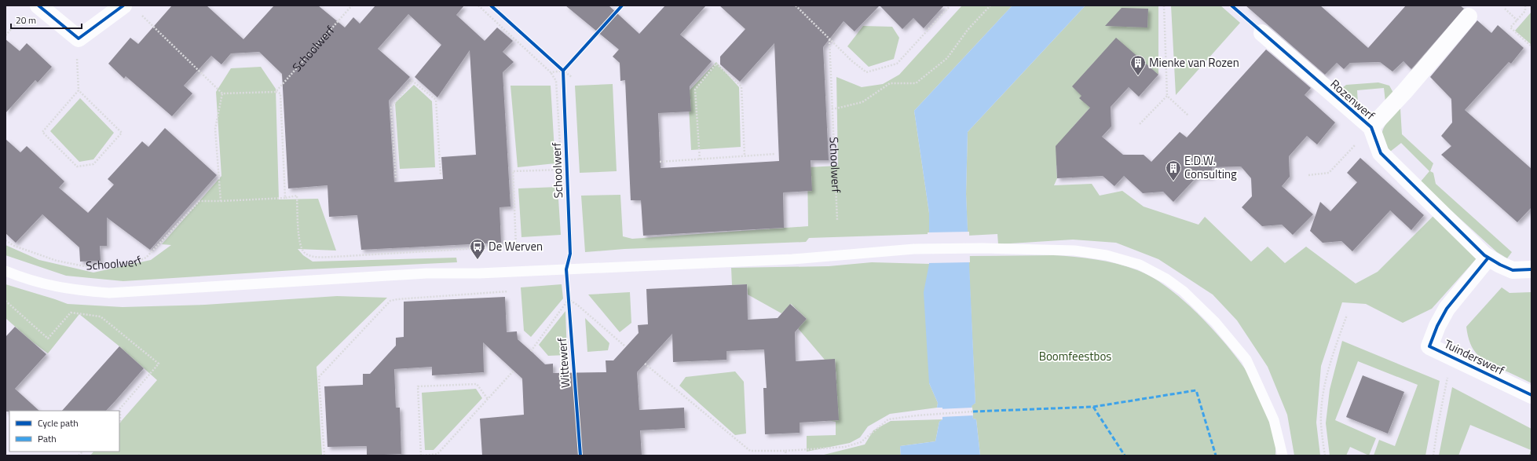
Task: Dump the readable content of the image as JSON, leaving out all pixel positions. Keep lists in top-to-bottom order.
{
  "streets": {
    "street": ["Rozenwerf", "Tuinderswerf"],
    "cycle path": ["Schoolwerf"]
  },
  "crossings": [
    ["Rozenwerf", "Tuinderswerf"]
  ],
  "parks": ["Boomfeestbos"],
  "places": {
    "building": ["Mienke van Rozen", "E.D.W. Consulting"],
    "bus stop": ["De Werven"]
  },
  "legend": ["Cycle path", "Path"],
  "scale_bar": "20 m"
}
